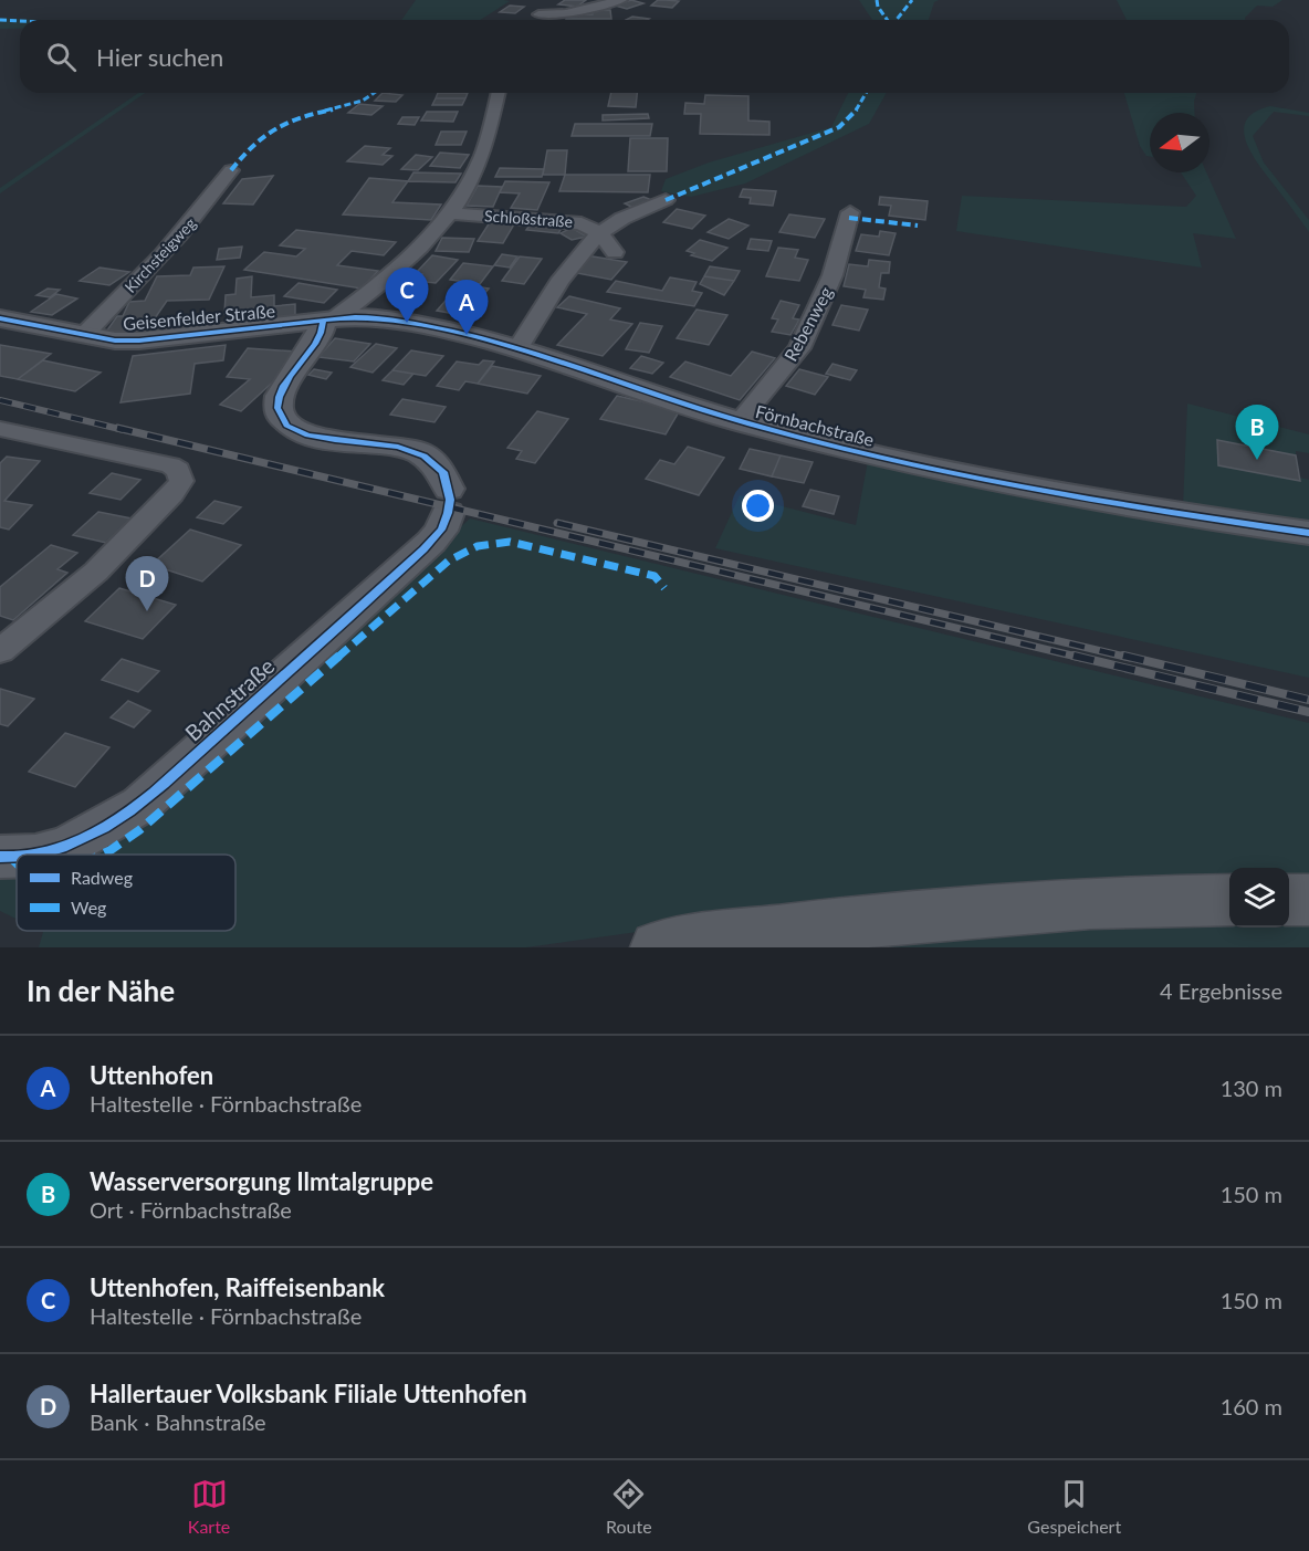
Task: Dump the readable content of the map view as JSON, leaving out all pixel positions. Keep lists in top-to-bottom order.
{
  "streets": {
    "street": [
      "Schloßstraße",
      "Kirchsteigweg",
      "Geisenfelder Straße",
      "Rebenweg",
      "Förnbachstraße",
      "Bahnstraße"
    ]
  },
  "crossings": [
    ["Schloßstraße", "Förnbachstraße"],
    ["Kirchsteigweg", "Geisenfelder Straße"],
    ["Geisenfelder Straße", "Förnbachstraße"],
    ["Geisenfelder Straße", "Bahnstraße"],
    ["Rebenweg", "Förnbachstraße"],
    ["Förnbachstraße", "Bahnstraße"]
  ],
  "legend": ["Radweg", "Weg"],
  "north": "left",
  "page": {
    "search": "Hier suchen",
    "pins": [
      "C",
      "A",
      "B",
      "D"
    ],
    "heading": ["In der Nähe", "4 Ergebnisse"],
    "list": [
      {
        "mark": "A",
        "name": "Uttenhofen",
        "note": "Haltestelle · Förnbachstraße",
        "value": "130 m"
      },
      {
        "mark": "B",
        "name": "Wasserversorgung Ilmtalgruppe",
        "note": "Ort · Förnbachstraße",
        "value": "150 m"
      },
      {
        "mark": "C",
        "name": "Uttenhofen, Raiffeisenbank",
        "note": "Haltestelle · Förnbachstraße",
        "value": "150 m"
      },
      {
        "mark": "D",
        "name": "Hallertauer Volksbank Filiale Uttenhofen",
        "note": "Bank · Bahnstraße",
        "value": "160 m"
      }
    ],
    "nav": ["Karte", "Route", "Gespeichert"]
  }
}
